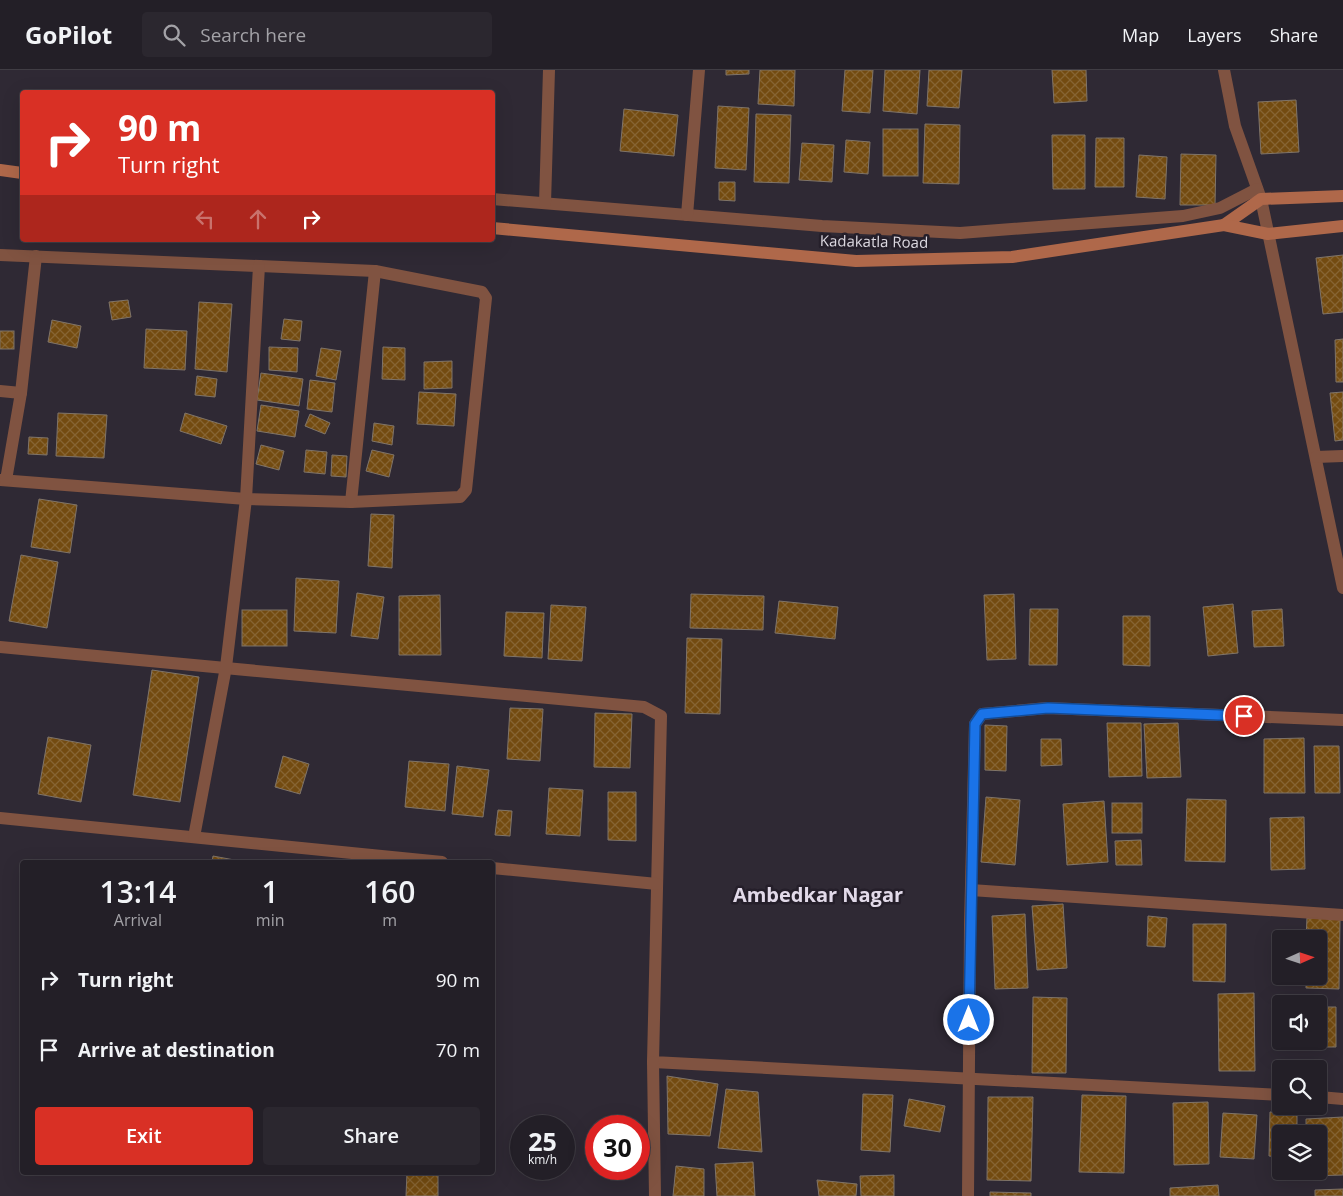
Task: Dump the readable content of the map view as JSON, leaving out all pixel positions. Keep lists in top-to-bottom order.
{
  "streets": {
    "street": ["Kadakatla Road"]
  },
  "districts": ["Ambedkar Nagar"],
  "north": "right",
  "page": {
    "header": "GoPilot",
    "search": "Search here",
    "nav": ["Map", "Layers", "Share"],
    "turn": ["90 m", "Turn right"],
    "eta": [
      "13:14",
      "Arrival",
      "1",
      "min",
      "160",
      "m"
    ],
    "list": [
      {
        "name": "Turn right",
        "value": "90 m"
      },
      {
        "name": "Arrive at destination",
        "value": "70 m"
      }
    ],
    "buttons": ["Exit", "Share"],
    "speed": "25 km/h",
    "limit": "30"
  }
}
